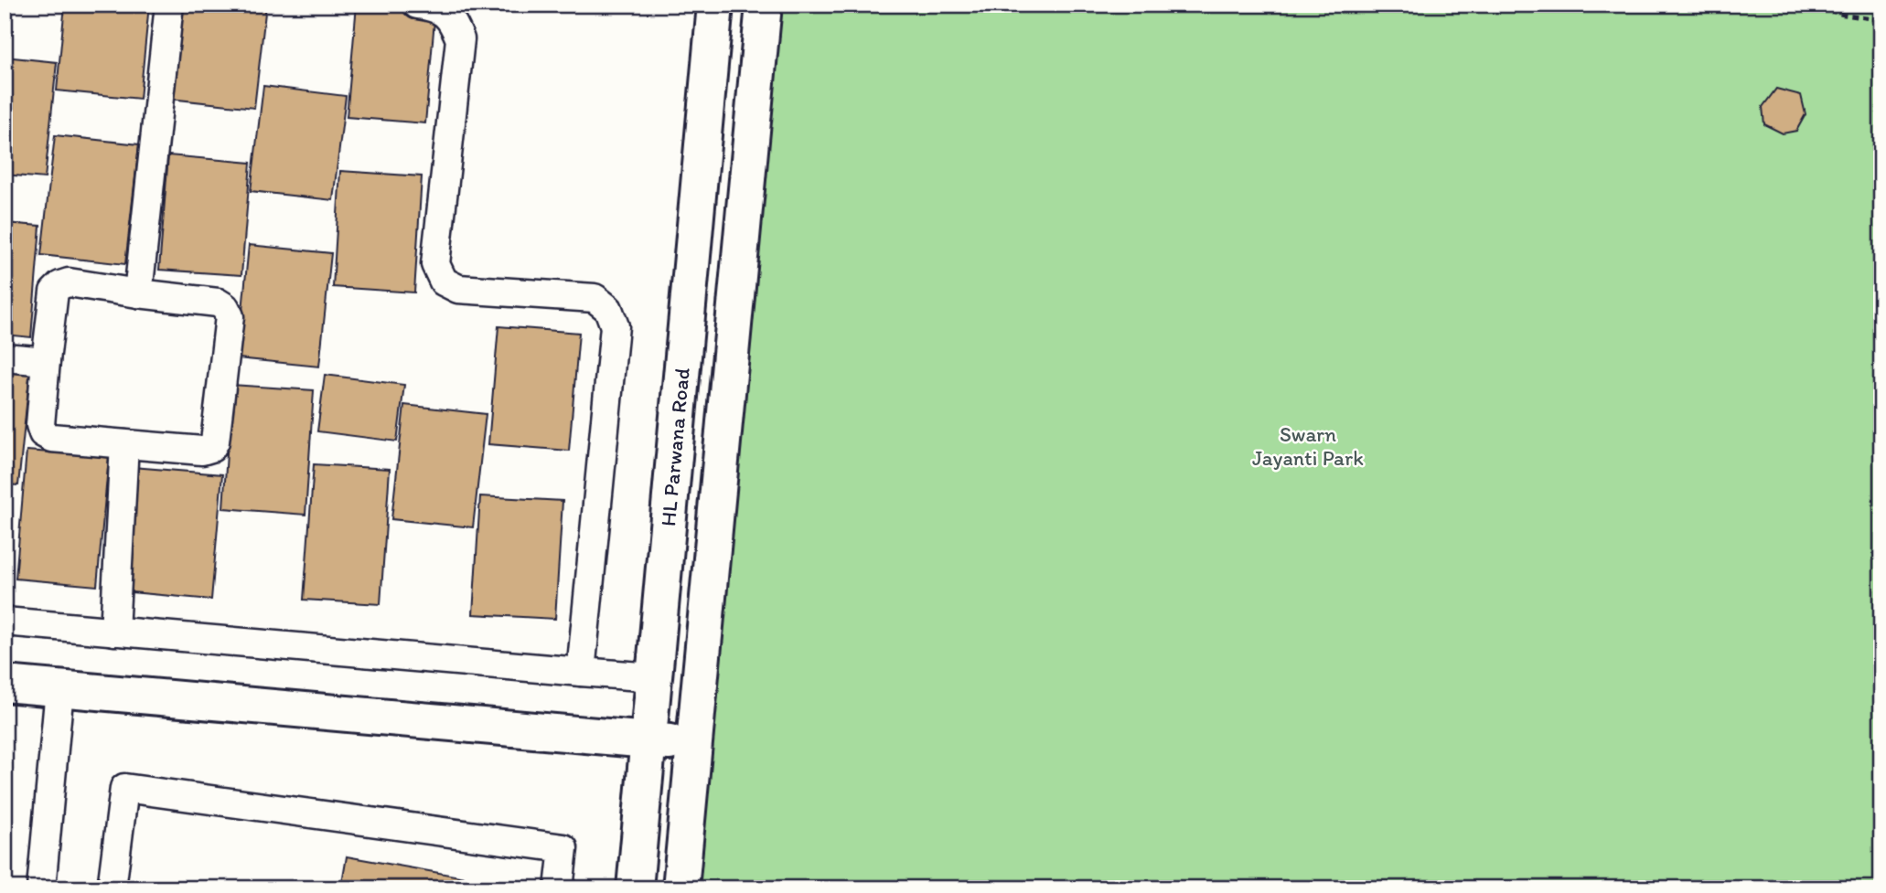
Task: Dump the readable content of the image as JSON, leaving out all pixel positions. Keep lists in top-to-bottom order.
{
  "streets": {
    "street": ["HL Parwana Road"]
  },
  "parks": ["Swarn Jayanti Park"]
}
